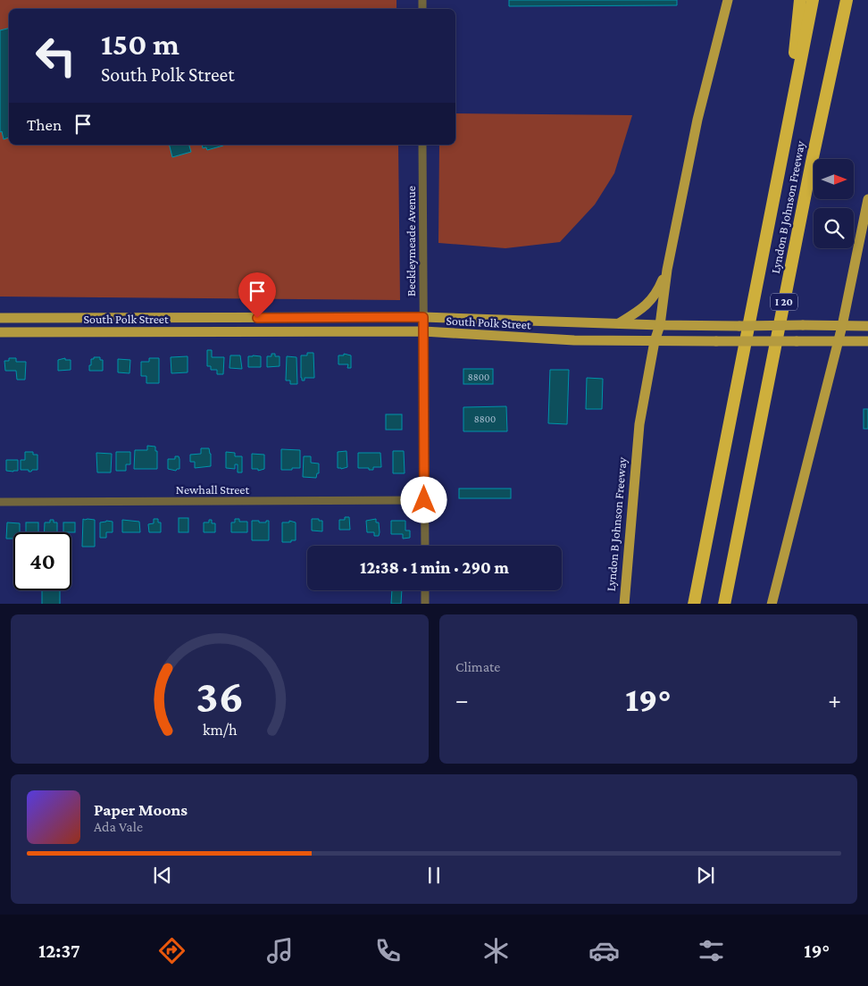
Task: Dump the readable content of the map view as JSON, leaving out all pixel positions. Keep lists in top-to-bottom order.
{
  "streets": {
    "highway": ["Lyndon B Johnson Freeway", "I 20"],
    "main road": ["South Polk Street"],
    "street": ["Beckleymeade Avenue", "Newhall Street"]
  },
  "crossings": [
    ["Lyndon B Johnson Freeway", "South Polk Street"],
    ["Beckleymeade Avenue", "South Polk Street"],
    ["Beckleymeade Avenue", "Newhall Street"]
  ],
  "house_numbers": ["8800", "8800"],
  "north": "right",
  "page": {
    "turn": ["150 m", "South Polk Street"],
    "then": "Then",
    "limit": "40",
    "trip": "12:38 · 1 min · 290 m",
    "tile": "Climate",
    "heat": ["−", "19°", "+"],
    "song": ["Paper Moons", "Ada Vale"],
    "tabs": ["12:37", "19°"],
    "gauge": ["36", "km/h"]
  }
}
